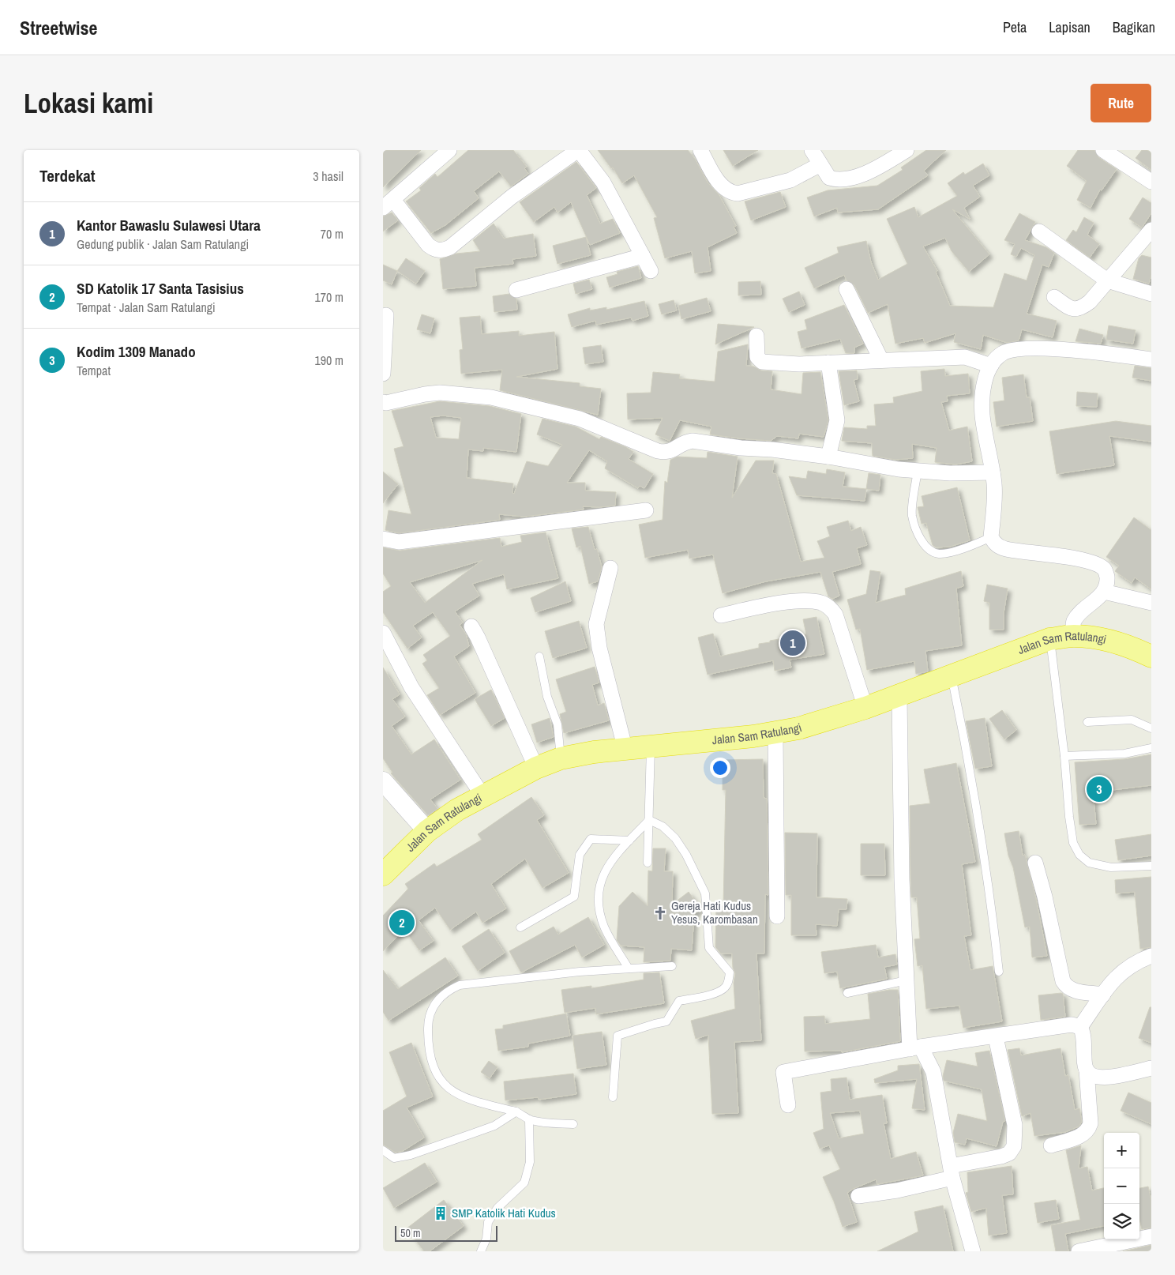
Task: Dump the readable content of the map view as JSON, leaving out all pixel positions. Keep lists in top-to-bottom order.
{
  "streets": {
    "highway": ["Jalan Sam Ratulangi"]
  },
  "places": {
    "church": ["Gereja Hati Kudus Yesus, Karombasan"],
    "building": ["SMP Katolik Hati Kudus"]
  },
  "scale_bar": "50 m",
  "page": {
    "header": "Streetwise",
    "nav": ["Peta", "Lapisan", "Bagikan"],
    "buttons": "Rute",
    "title": "Lokasi kami",
    "heading": ["Terdekat", "3 hasil"],
    "list": [
      {
        "mark": "1",
        "name": "Kantor Bawaslu Sulawesi Utara",
        "note": "Gedung publik · Jalan Sam Ratulangi",
        "value": "70 m"
      },
      {
        "mark": "2",
        "name": "SD Katolik 17 Santa Tasisius",
        "note": "Tempat · Jalan Sam Ratulangi",
        "value": "170 m"
      },
      {
        "mark": "3",
        "name": "Kodim 1309 Manado",
        "note": "Tempat",
        "value": "190 m"
      }
    ],
    "pins": ["1", "3", "2"],
    "map_buttons": ["+", "−"],
    "scale": "50 m"
  }
}
